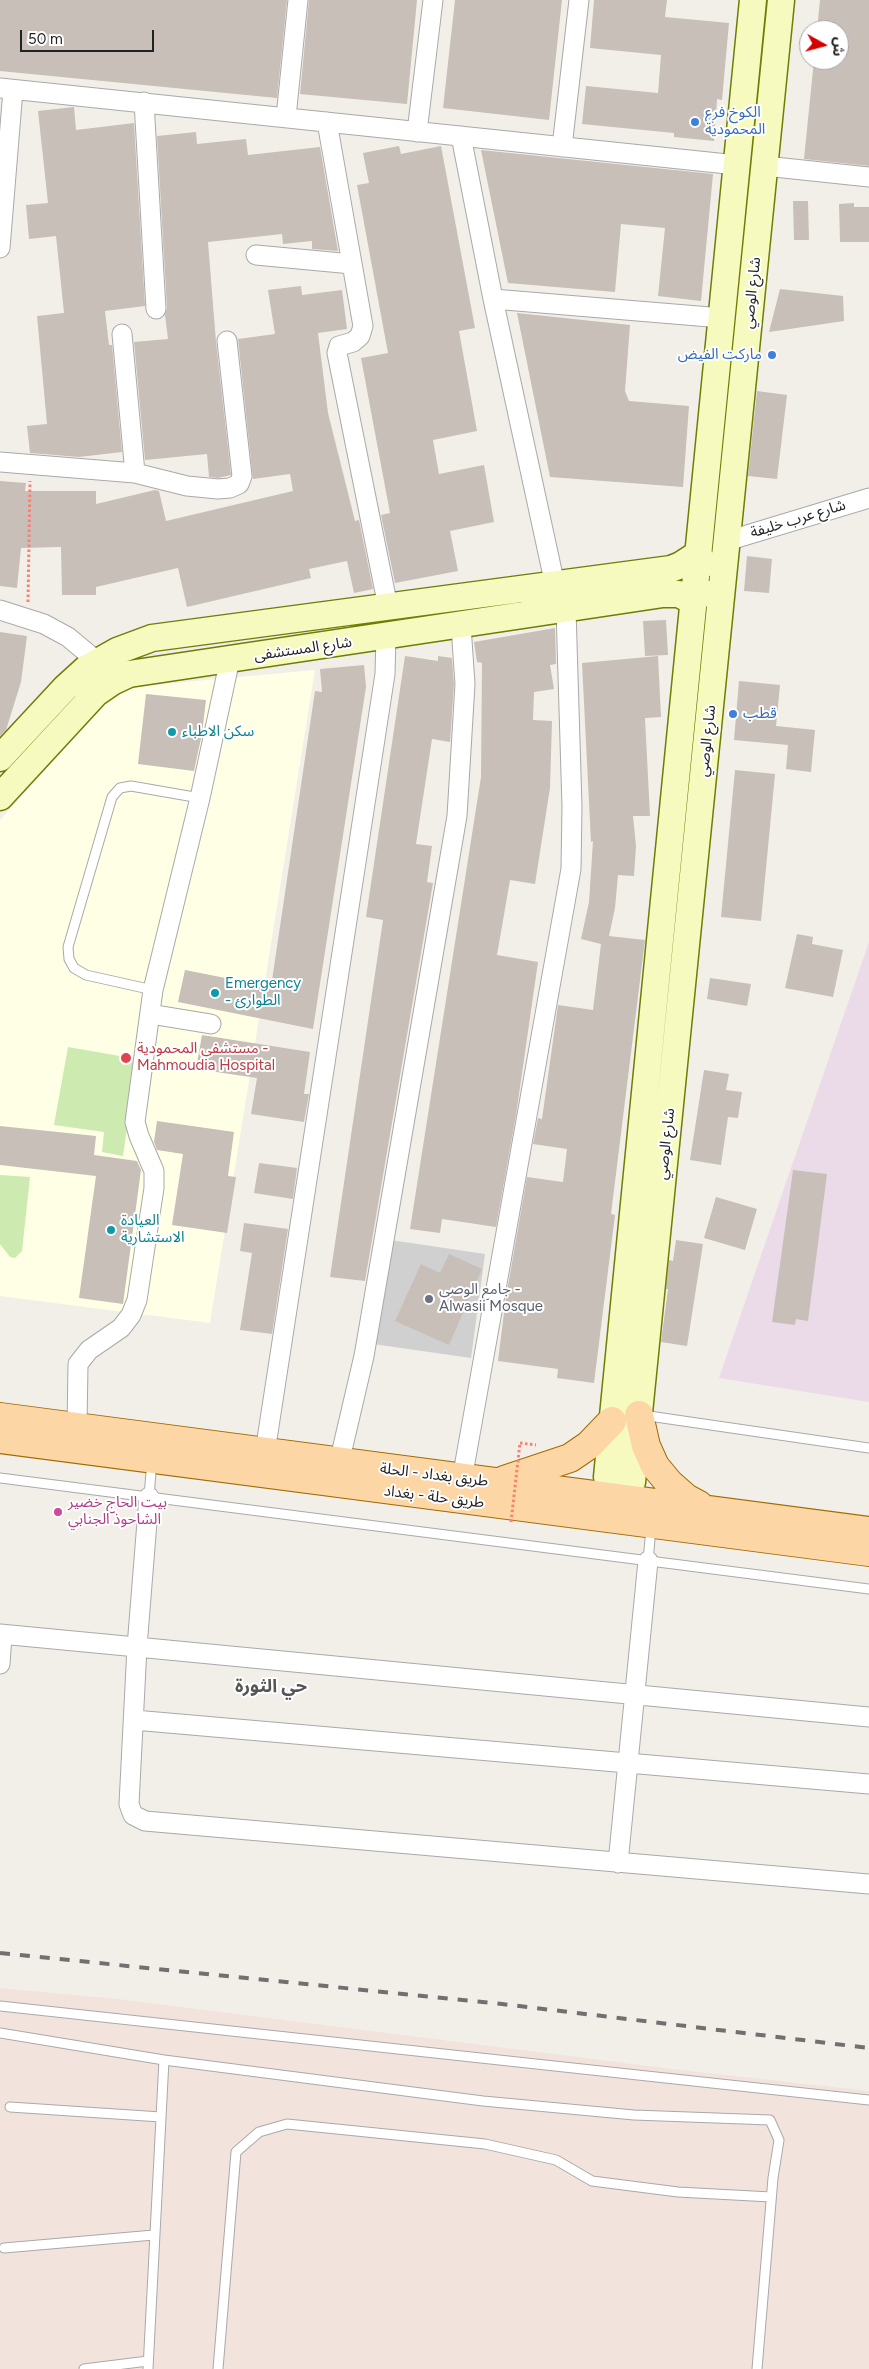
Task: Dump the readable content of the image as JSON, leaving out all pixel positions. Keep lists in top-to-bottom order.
{
  "streets": {
    "main road": ["طريق بغداد - الحلة", "طريق حلة - بغداد"],
    "street": ["شارع الوصي", "شارع عرب خليفة", "شارع المستشفى"]
  },
  "crossings": [
    ["شارع الوصي", "شارع عرب خليفة"]
  ],
  "districts": ["حي الثورة"],
  "places": [
    "الكوخ فرع المحمودية",
    "ماركت الفيض",
    "قطب",
    "سكن الاطباء",
    "Emergency - الطوارئ",
    "مستشفى المحمودية - Mahmoudia Hospital",
    "العيادة الاستشارية",
    "جامع الوصي - Alwasii Mosque",
    "بيت الحاج خضير الشاحوذ الجنابي"
  ],
  "scale_bar": "50 m",
  "north": "right"
}
